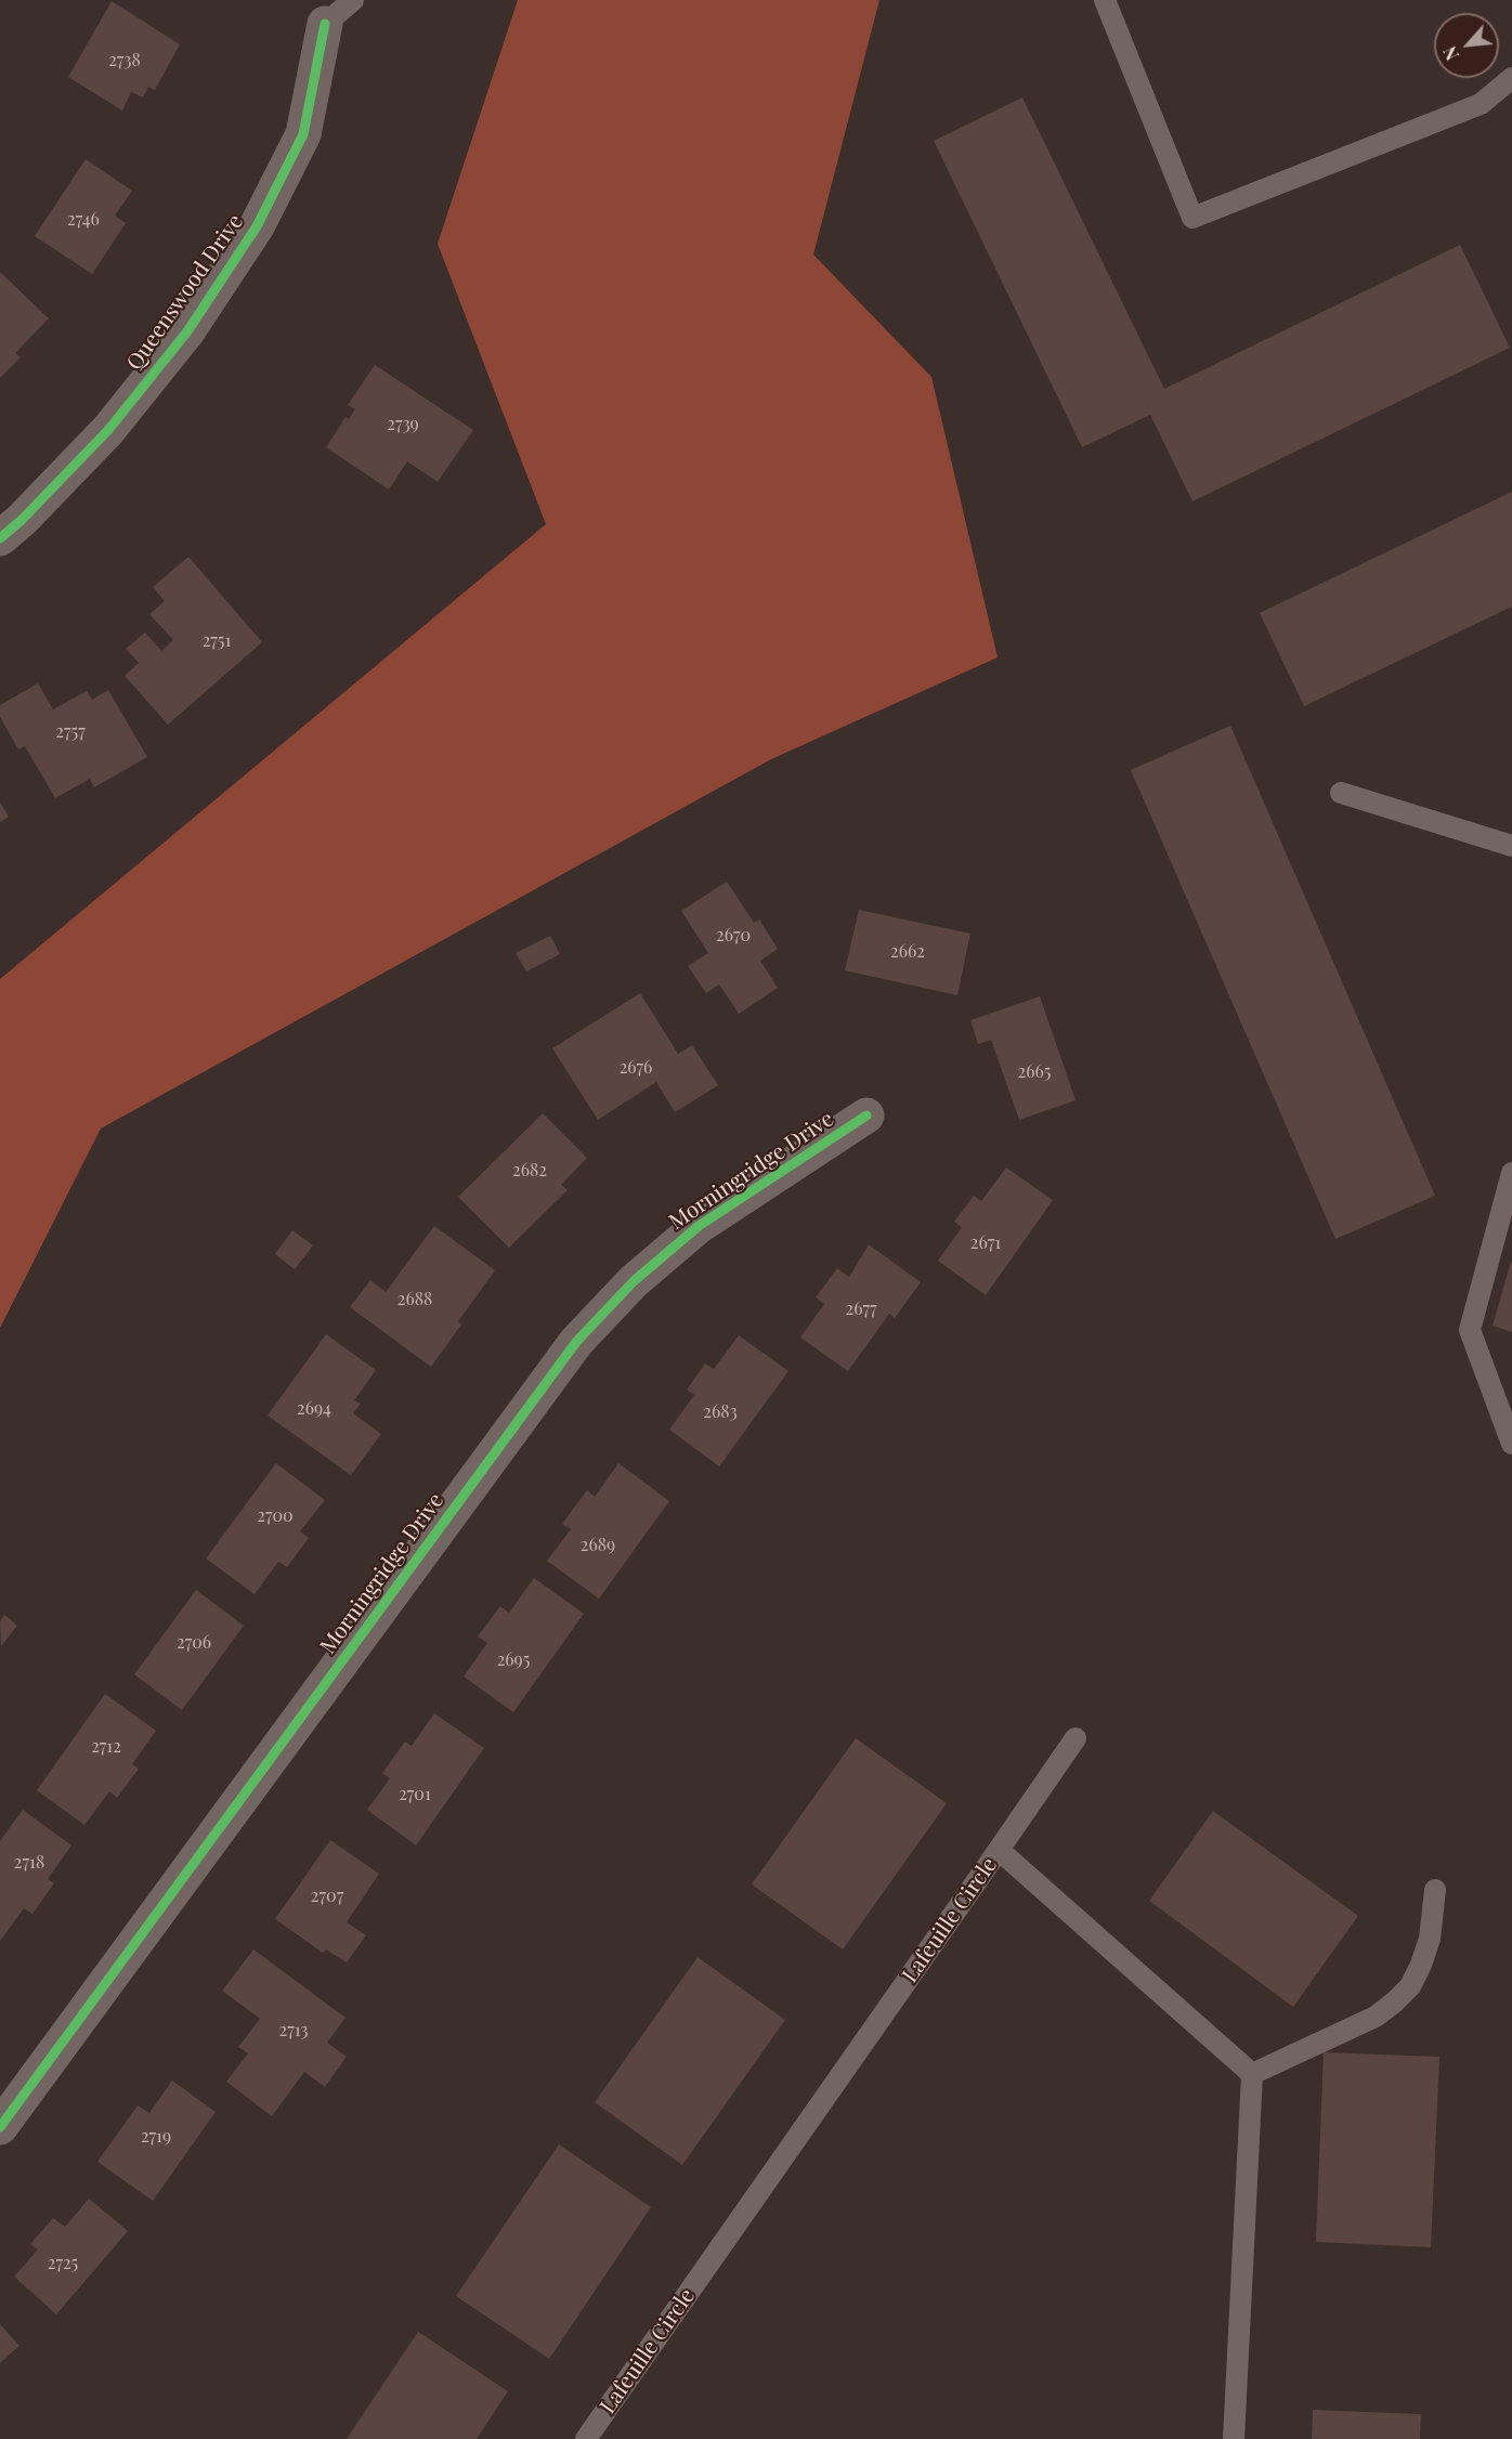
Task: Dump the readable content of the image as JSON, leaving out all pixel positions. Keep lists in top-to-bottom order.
{
  "streets": {
    "street": ["Queenswood Drive", "Morningridge Drive"],
    "lane": ["Lafeuille Circle"]
  },
  "house_numbers": [
    "2738",
    "2746",
    "2739",
    "2751",
    "2757",
    "2670",
    "2662",
    "2676",
    "2665",
    "2682",
    "2671",
    "2688",
    "2677",
    "2694",
    "2683",
    "2700",
    "2689",
    "2706",
    "2695",
    "2712",
    "2701",
    "2718",
    "2707",
    "2713",
    "2719",
    "2725"
  ],
  "north": "bottom left"
}
